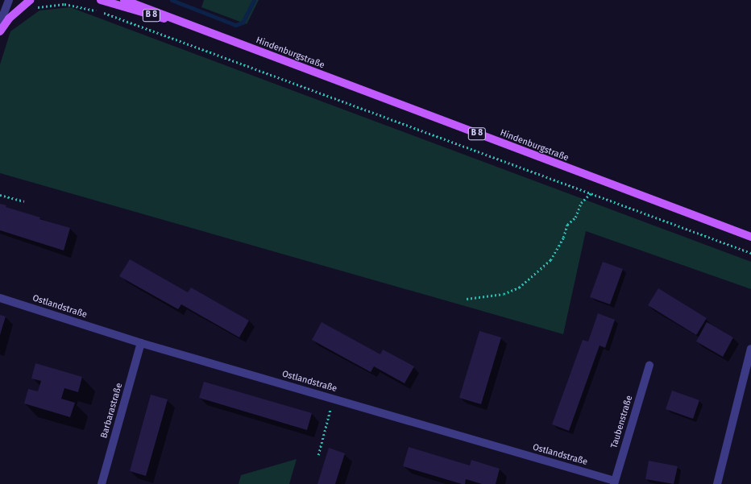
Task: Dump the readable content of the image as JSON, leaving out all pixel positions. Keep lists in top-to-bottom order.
{
  "streets": {
    "main road": ["B 8", "Hindenburgstraße"],
    "street": ["Ostlandstraße", "Barbarastraße", "Taubenstraße"]
  },
  "crossings": [
    ["Ostlandstraße", "Barbarastraße"],
    ["Ostlandstraße", "Taubenstraße"]
  ]
}
